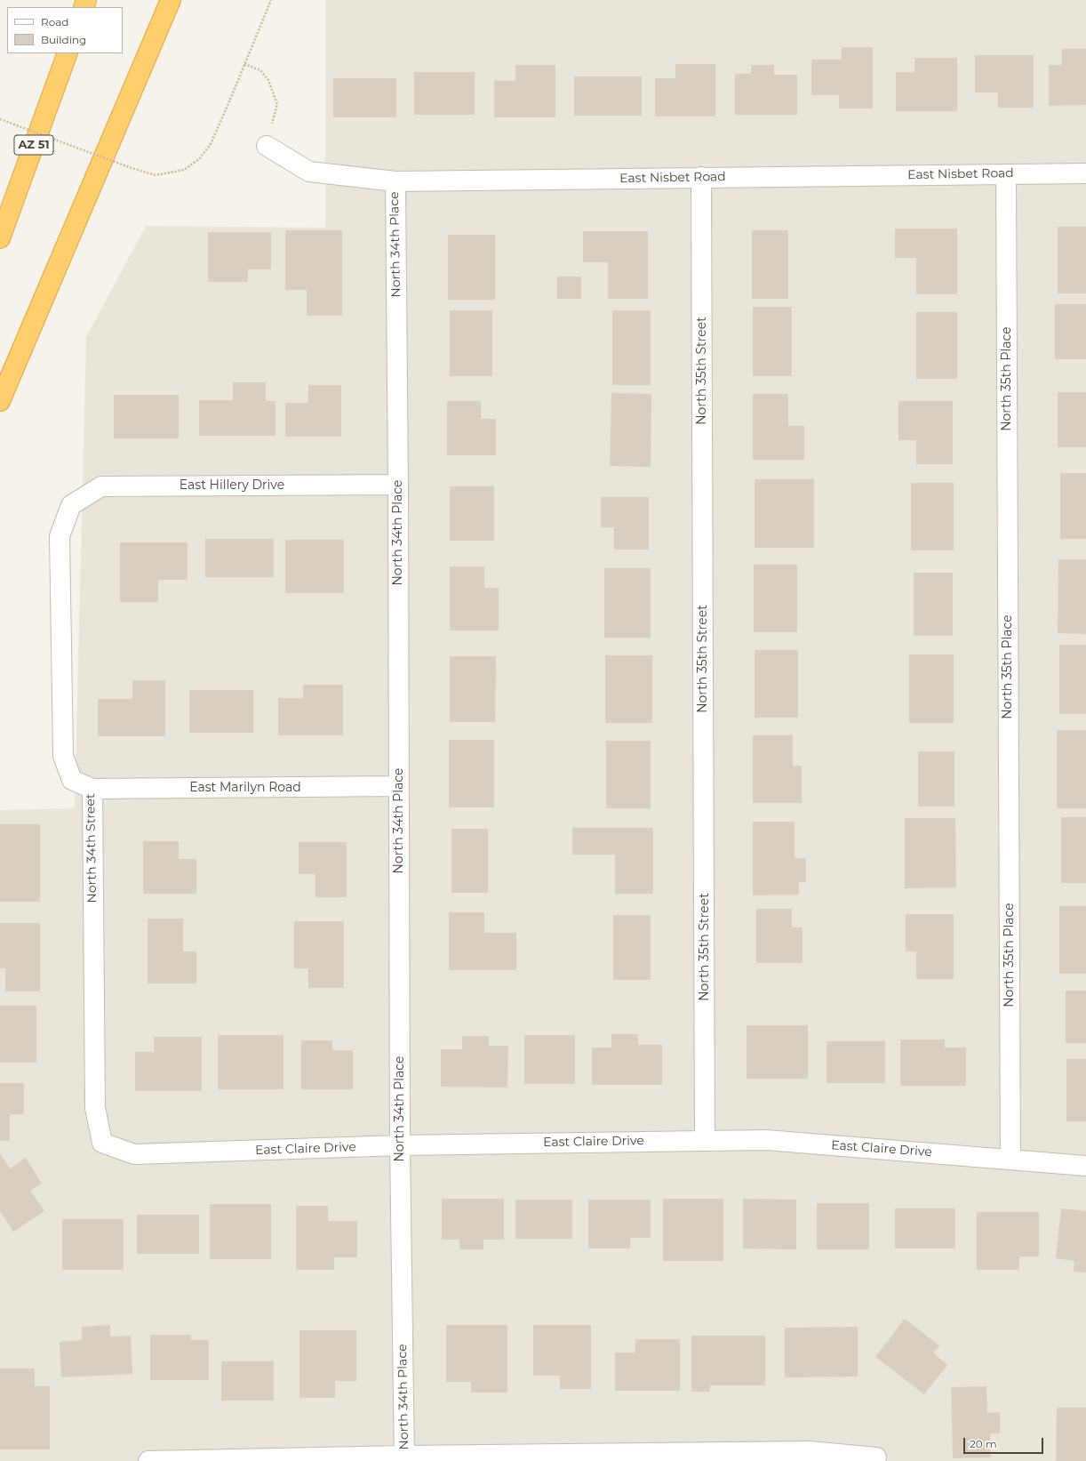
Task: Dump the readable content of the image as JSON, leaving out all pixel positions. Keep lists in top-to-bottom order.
{
  "streets": {
    "highway": ["AZ 51"],
    "street": [
      "East Nisbet Road",
      "North 34th Place",
      "North 35th Street",
      "North 35th Place",
      "East Hillery Drive",
      "East Marilyn Road",
      "North 34th Street",
      "East Claire Drive"
    ]
  },
  "crossings": [
    ["East Nisbet Road", "North 34th Place"],
    ["East Nisbet Road", "North 35th Street"],
    ["East Nisbet Road", "North 35th Place"],
    ["North 34th Place", "East Hillery Drive"],
    ["North 34th Place", "East Marilyn Road"],
    ["North 34th Place", "East Claire Drive"],
    ["North 35th Street", "East Claire Drive"],
    ["North 35th Place", "East Claire Drive"],
    ["East Hillery Drive", "North 34th Street"],
    ["East Marilyn Road", "North 34th Street"],
    ["North 34th Street", "East Claire Drive"]
  ],
  "legend": ["Road", "Building"],
  "scale_bar": "20 m"
}
